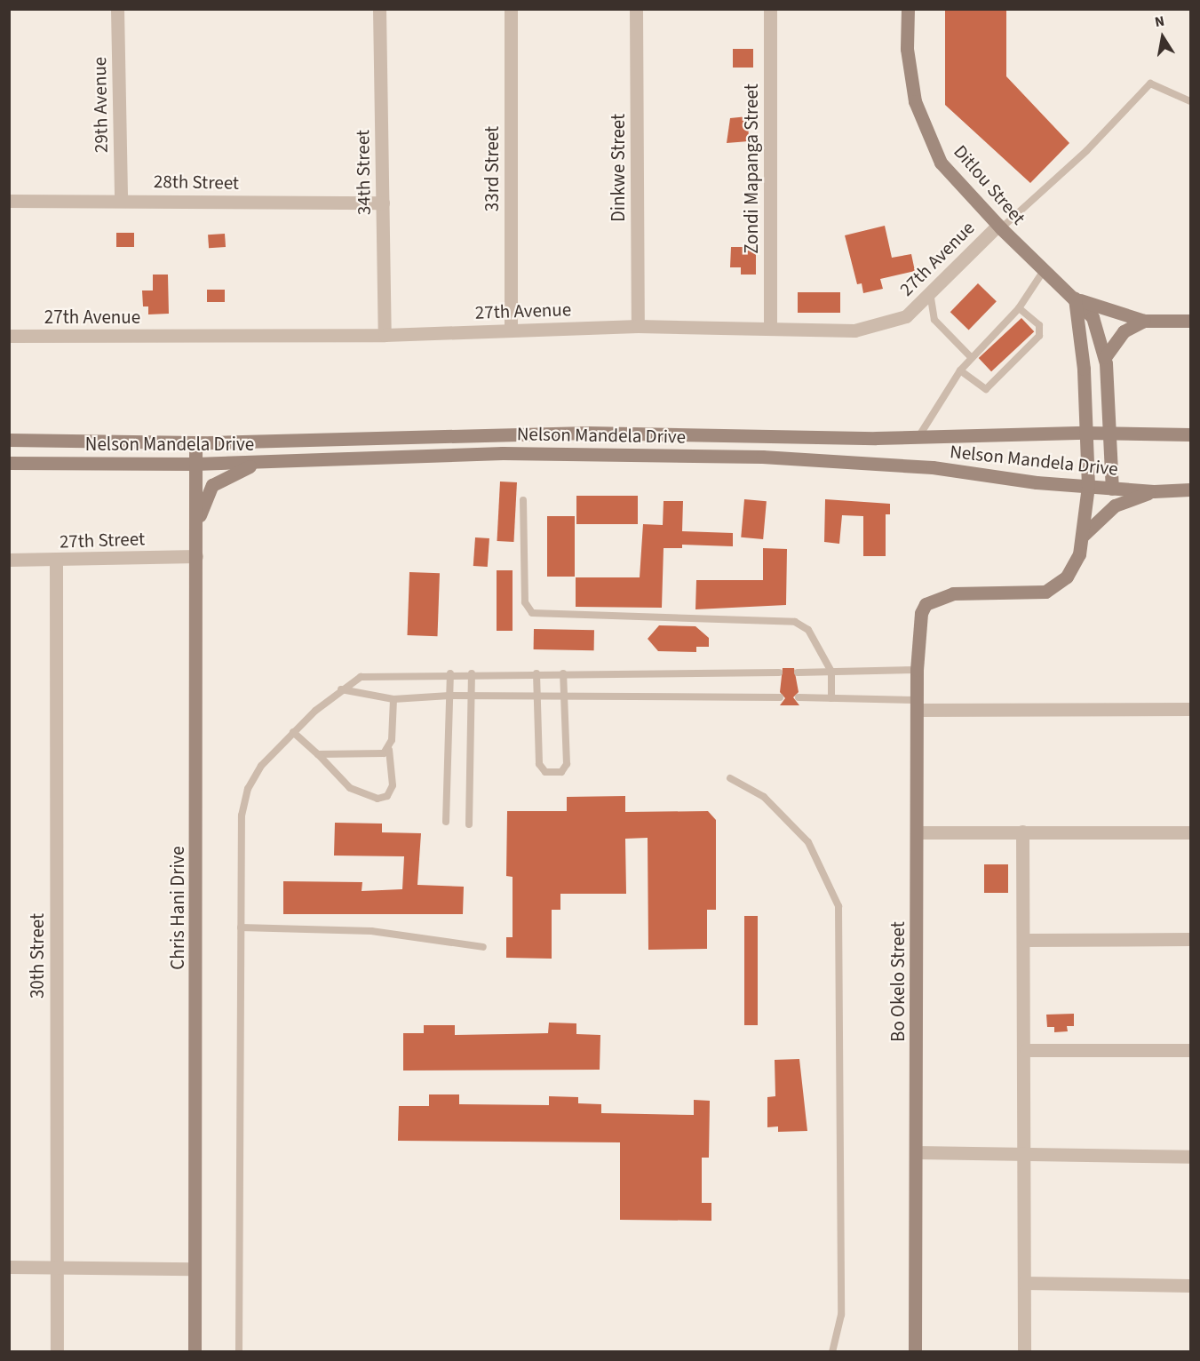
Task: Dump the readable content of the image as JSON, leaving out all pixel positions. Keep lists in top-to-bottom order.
{
  "streets": {
    "street": [
      "29th Avenue",
      "Dinkwe Street",
      "33rd Street",
      "Zondi Mapanga Street",
      "34th Street",
      "28th Street",
      "Ditlou Street",
      "27th Avenue",
      "Nelson Mandela Drive",
      "27th Street",
      "Chris Hani Drive",
      "30th Street",
      "Bo Okelo Street"
    ]
  },
  "crossings": [
    ["29th Avenue", "28th Street"],
    ["Dinkwe Street", "27th Avenue"],
    ["33rd Street", "27th Avenue"],
    ["Zondi Mapanga Street", "27th Avenue"],
    ["34th Street", "28th Street"],
    ["34th Street", "27th Avenue"],
    ["Ditlou Street", "27th Avenue"],
    ["Ditlou Street", "Nelson Mandela Drive"],
    ["Nelson Mandela Drive", "Chris Hani Drive"],
    ["27th Street", "Chris Hani Drive"],
    ["27th Street", "30th Street"]
  ],
  "north": "top"
}
